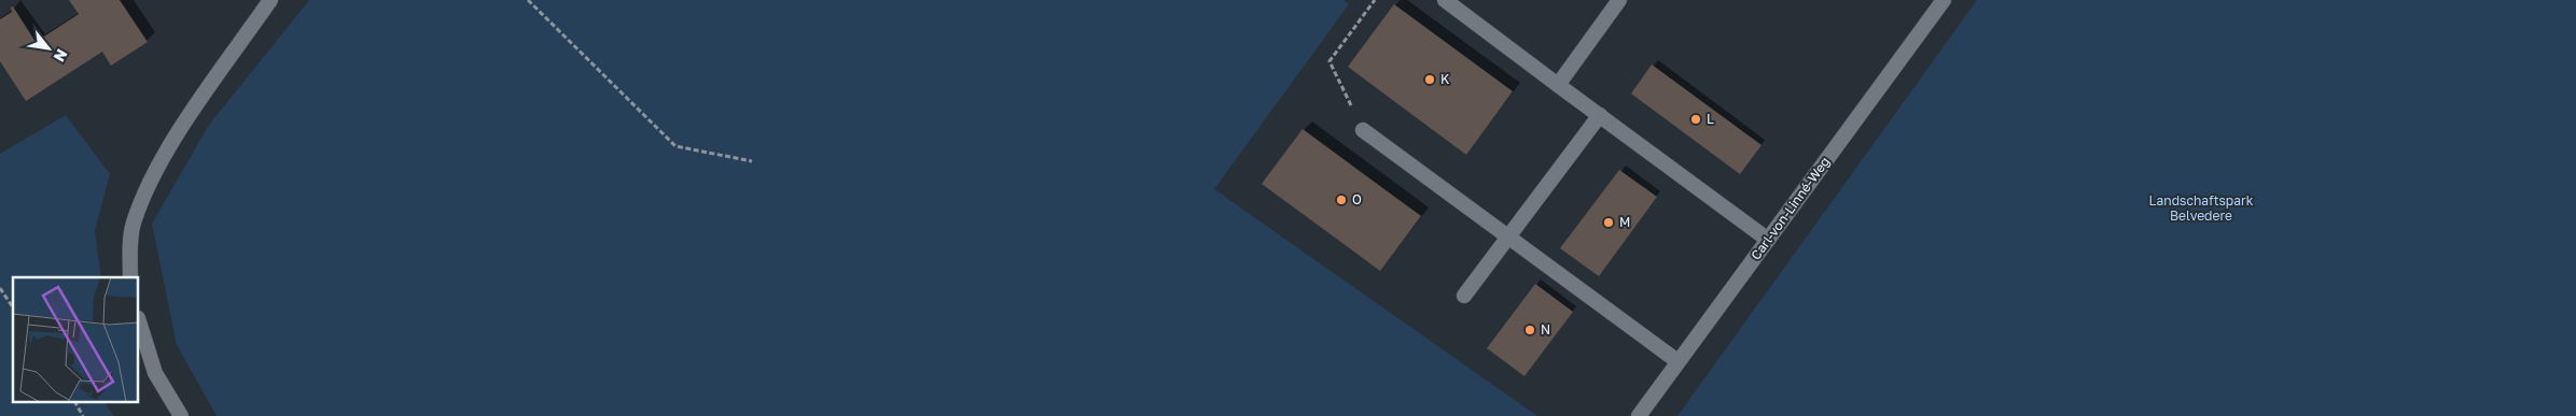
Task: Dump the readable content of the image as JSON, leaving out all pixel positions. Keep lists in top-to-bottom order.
{
  "streets": {
    "street": ["Carl-von-Linné-Weg"]
  },
  "parks": ["Landschaftspark Belvedere"],
  "places": [
    "K",
    "L",
    "O",
    "M",
    "N"
  ],
  "north": "bottom right"
}
